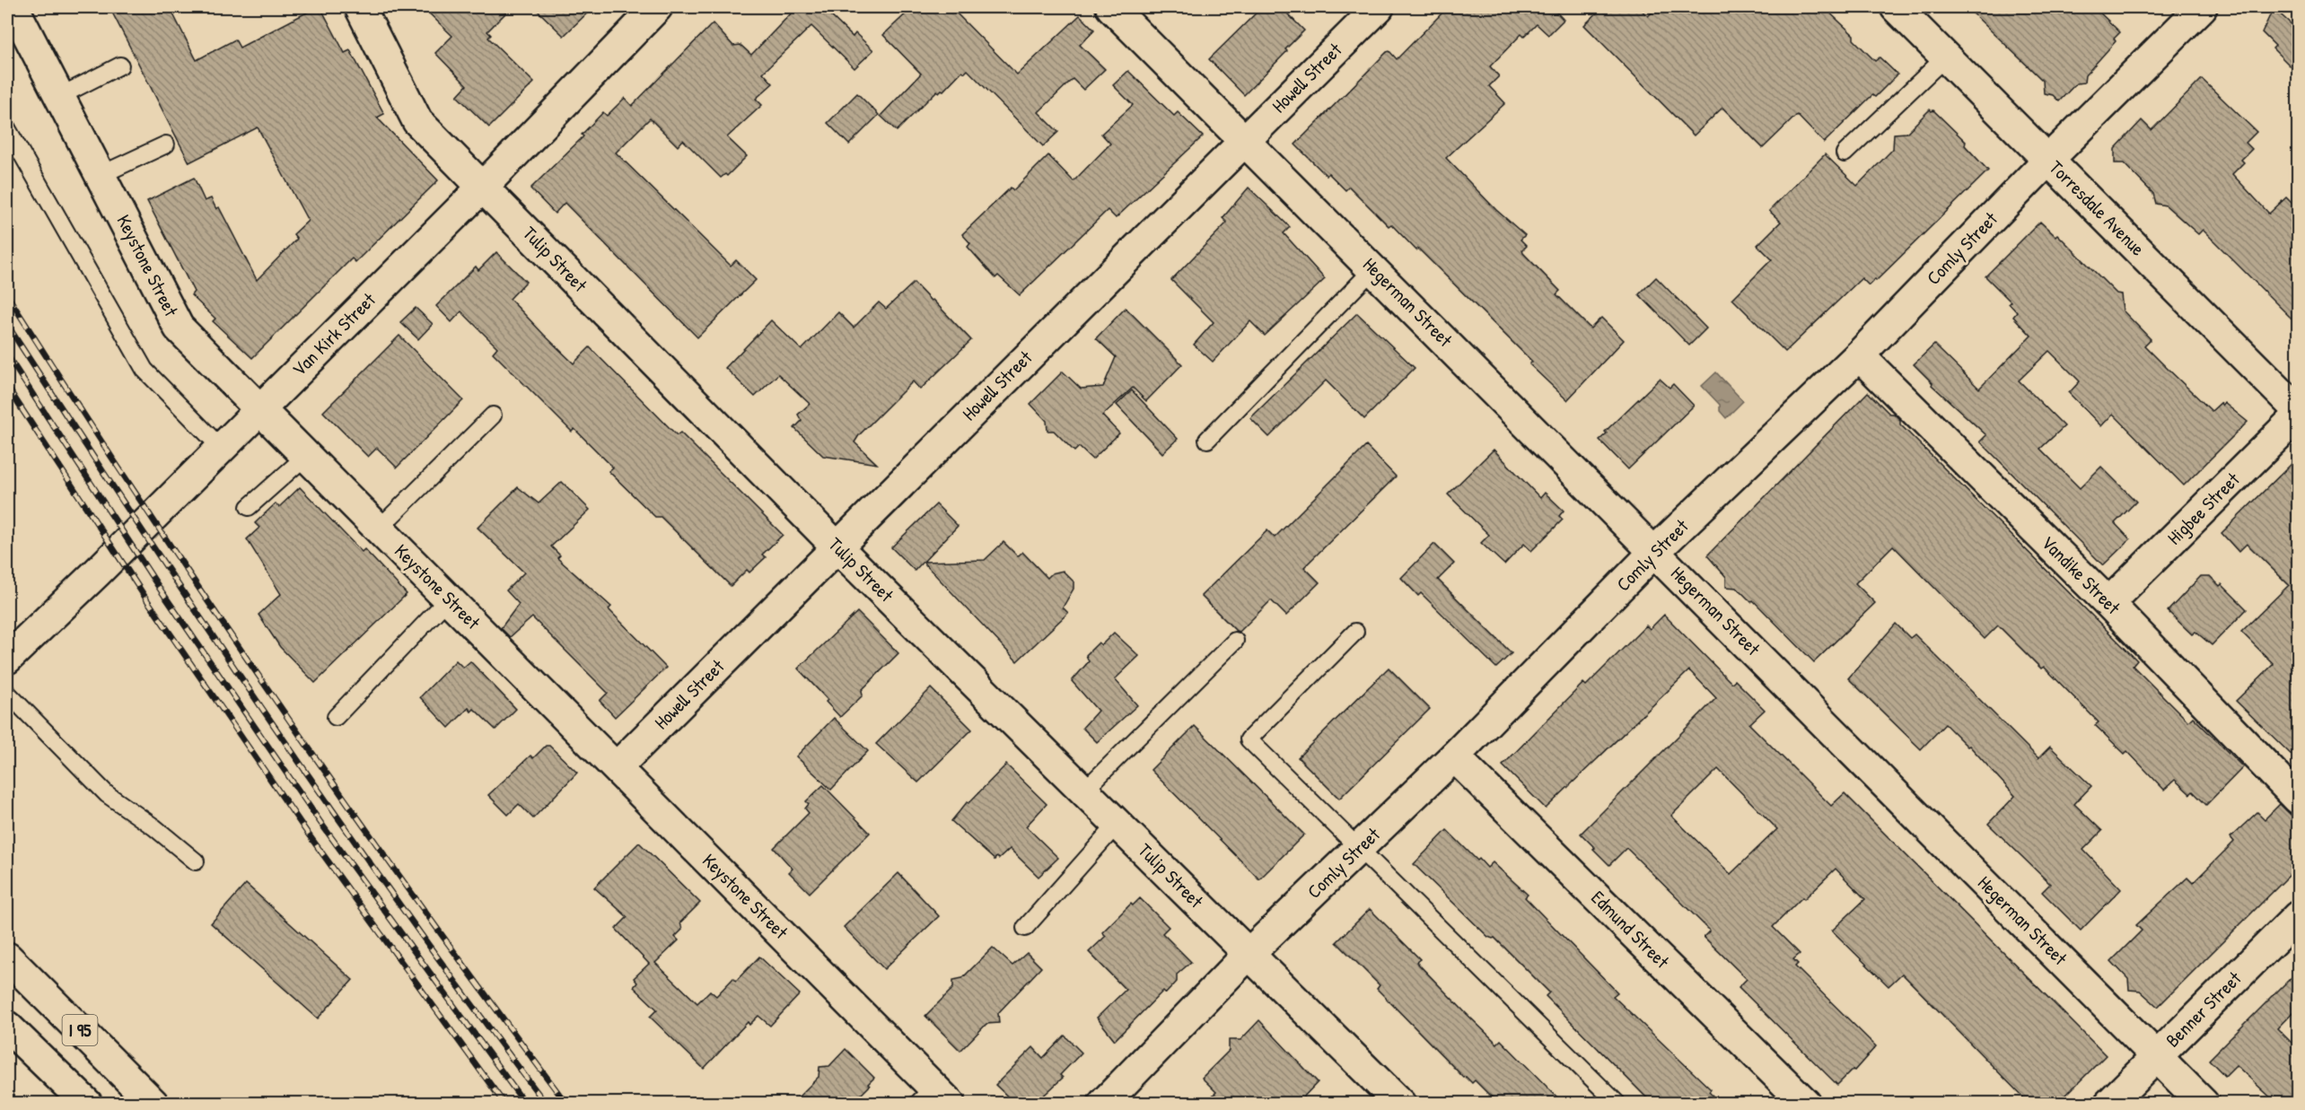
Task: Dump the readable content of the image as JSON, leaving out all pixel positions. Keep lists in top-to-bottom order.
{
  "streets": {
    "main road": [
      "Howell Street",
      "Torresdale Avenue",
      "Comly Street",
      "Tulip Street",
      "Keystone Street",
      "Hegerman Street",
      "Van Kirk Street",
      "Higbee Street",
      "Vandike Street",
      "Edmund Street",
      "Benner Street",
      "I 95"
    ]
  },
  "crossings": [
    ["Howell Street", "Tulip Street"],
    ["Howell Street", "Keystone Street"],
    ["Howell Street", "Hegerman Street"],
    ["Torresdale Avenue", "Comly Street"],
    ["Comly Street", "Tulip Street"],
    ["Comly Street", "Hegerman Street"],
    ["Comly Street", "Vandike Street"],
    ["Comly Street", "Edmund Street"],
    ["Tulip Street", "Van Kirk Street"],
    ["Keystone Street", "Van Kirk Street"],
    ["Hegerman Street", "Benner Street"],
    ["Higbee Street", "Vandike Street"]
  ]
}
